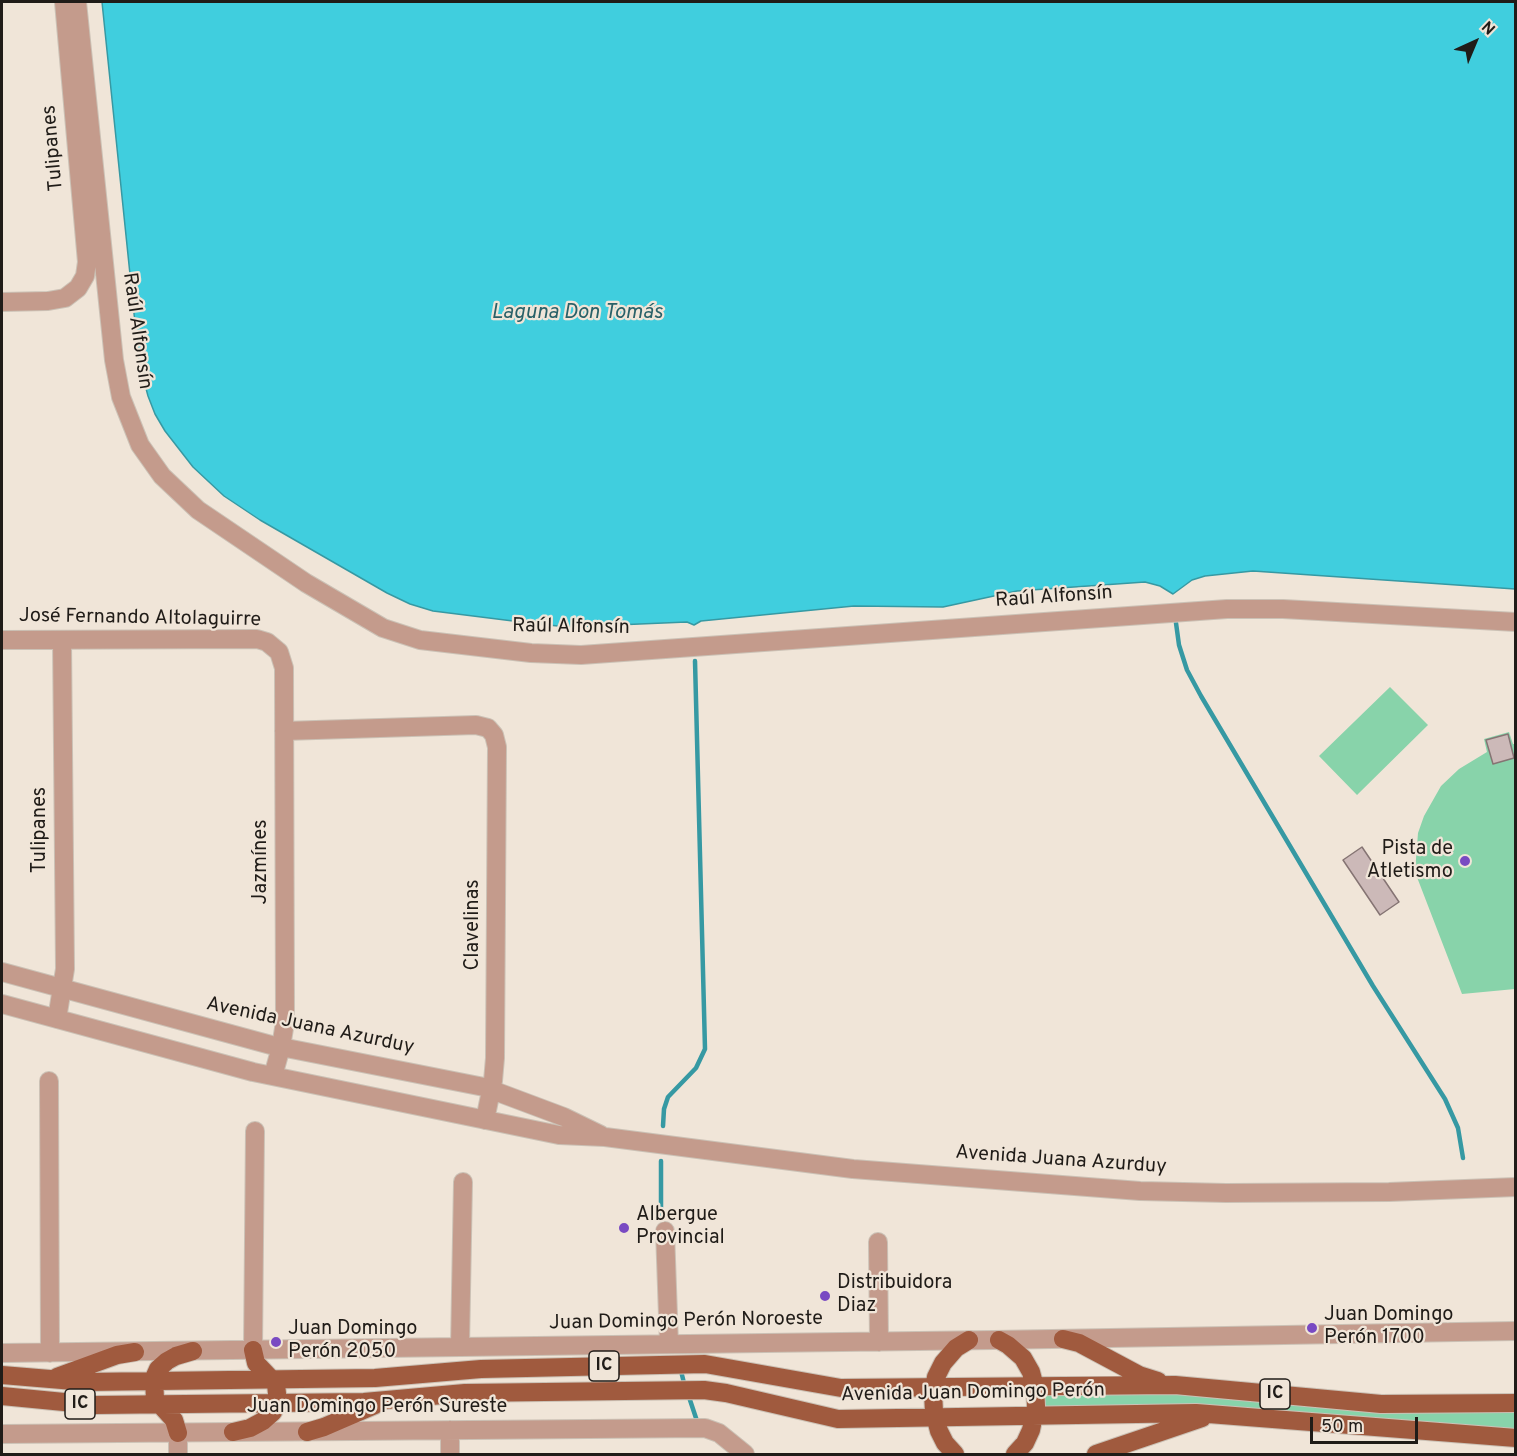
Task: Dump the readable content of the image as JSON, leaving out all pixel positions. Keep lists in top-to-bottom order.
{
  "streets": {
    "main road": ["IC", "Avenida Juan Domingo Perón"],
    "street": [
      "Tulipanes",
      "Raúl Alfonsín",
      "José Fernando Altolaguirre",
      "Jazmínes",
      "Clavelinas",
      "Avenida Juana Azurduy",
      "Juan Domingo Perón Noroeste",
      "Juan Domingo Perón Sureste"
    ]
  },
  "crossings": [
    ["Tulipanes", "José Fernando Altolaguirre"],
    ["Tulipanes", "Avenida Juana Azurduy"],
    ["José Fernando Altolaguirre", "Jazmínes"],
    ["Jazmínes", "Clavelinas"],
    ["Jazmínes", "Avenida Juana Azurduy"],
    ["Clavelinas", "Avenida Juana Azurduy"]
  ],
  "water": ["Laguna Don Tomás"],
  "places": [
    "Pista de Atletismo",
    "Albergue Provincial",
    "Distribuidora Diaz",
    "Juan Domingo Perón 1700",
    "Juan Domingo Perón 2050"
  ],
  "scale_bar": "50 m",
  "north": "top right"
}
